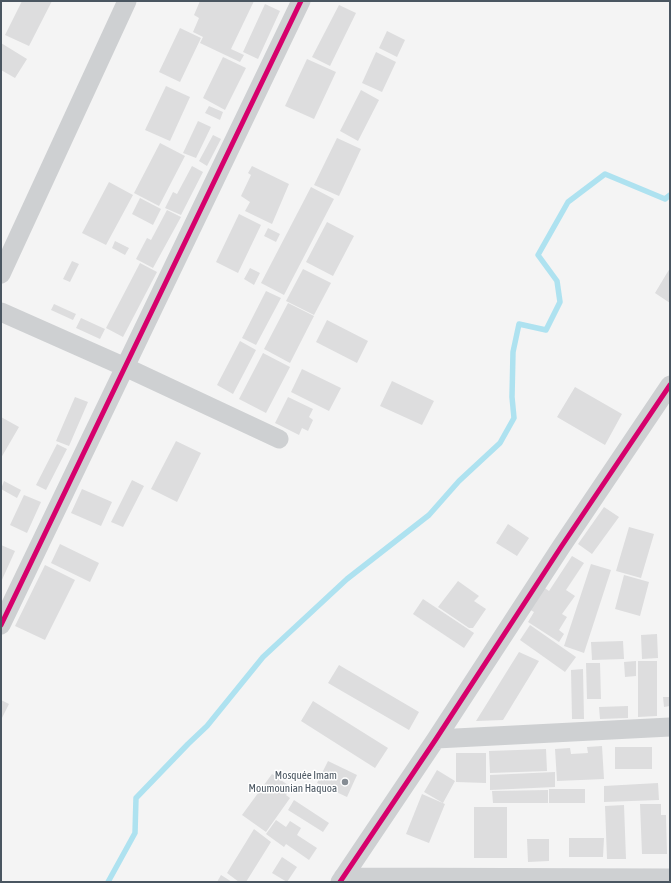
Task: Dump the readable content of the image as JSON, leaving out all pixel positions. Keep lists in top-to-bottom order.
{
  "places": ["Mosquée Imam Moumounian Haquoa"]
}
